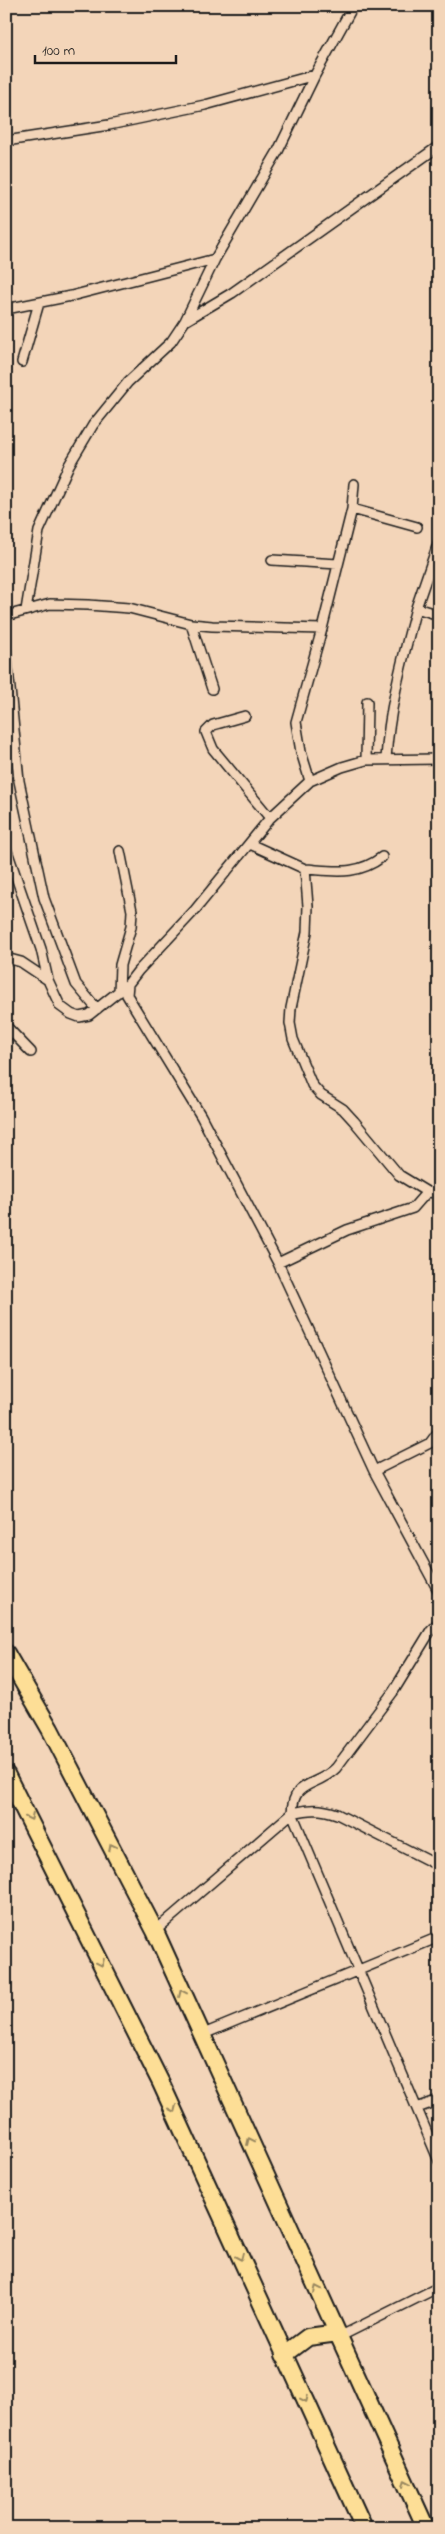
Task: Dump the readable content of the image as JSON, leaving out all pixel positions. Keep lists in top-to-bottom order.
{
  "scale_bar": "100 m"
}
